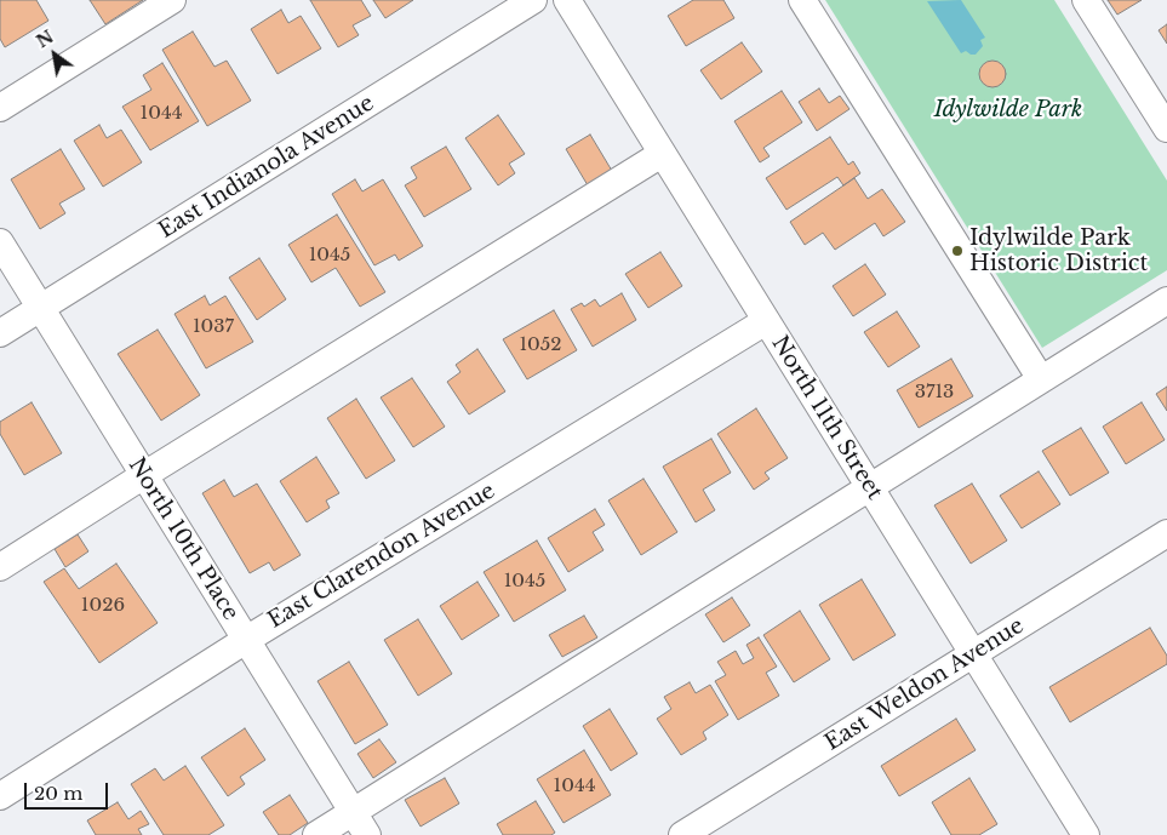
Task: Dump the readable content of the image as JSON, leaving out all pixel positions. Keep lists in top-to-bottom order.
{
  "streets": {
    "street": [
      "East Indianola Avenue",
      "North 11th Street",
      "North 10th Place",
      "East Clarendon Avenue",
      "East Weldon Avenue"
    ]
  },
  "crossings": [
    ["East Indianola Avenue", "North 10th Place"],
    ["North 11th Street", "East Clarendon Avenue"],
    ["North 11th Street", "East Weldon Avenue"],
    ["North 10th Place", "East Clarendon Avenue"]
  ],
  "parks": ["Idylwilde Park"],
  "places": ["Idylwilde Park Historic District"],
  "house_numbers": [
    "1044",
    "1045",
    "1037",
    "1052",
    "3713",
    "1045",
    "1026",
    "1044"
  ],
  "scale_bar": "20 m",
  "north": "top left"
}
